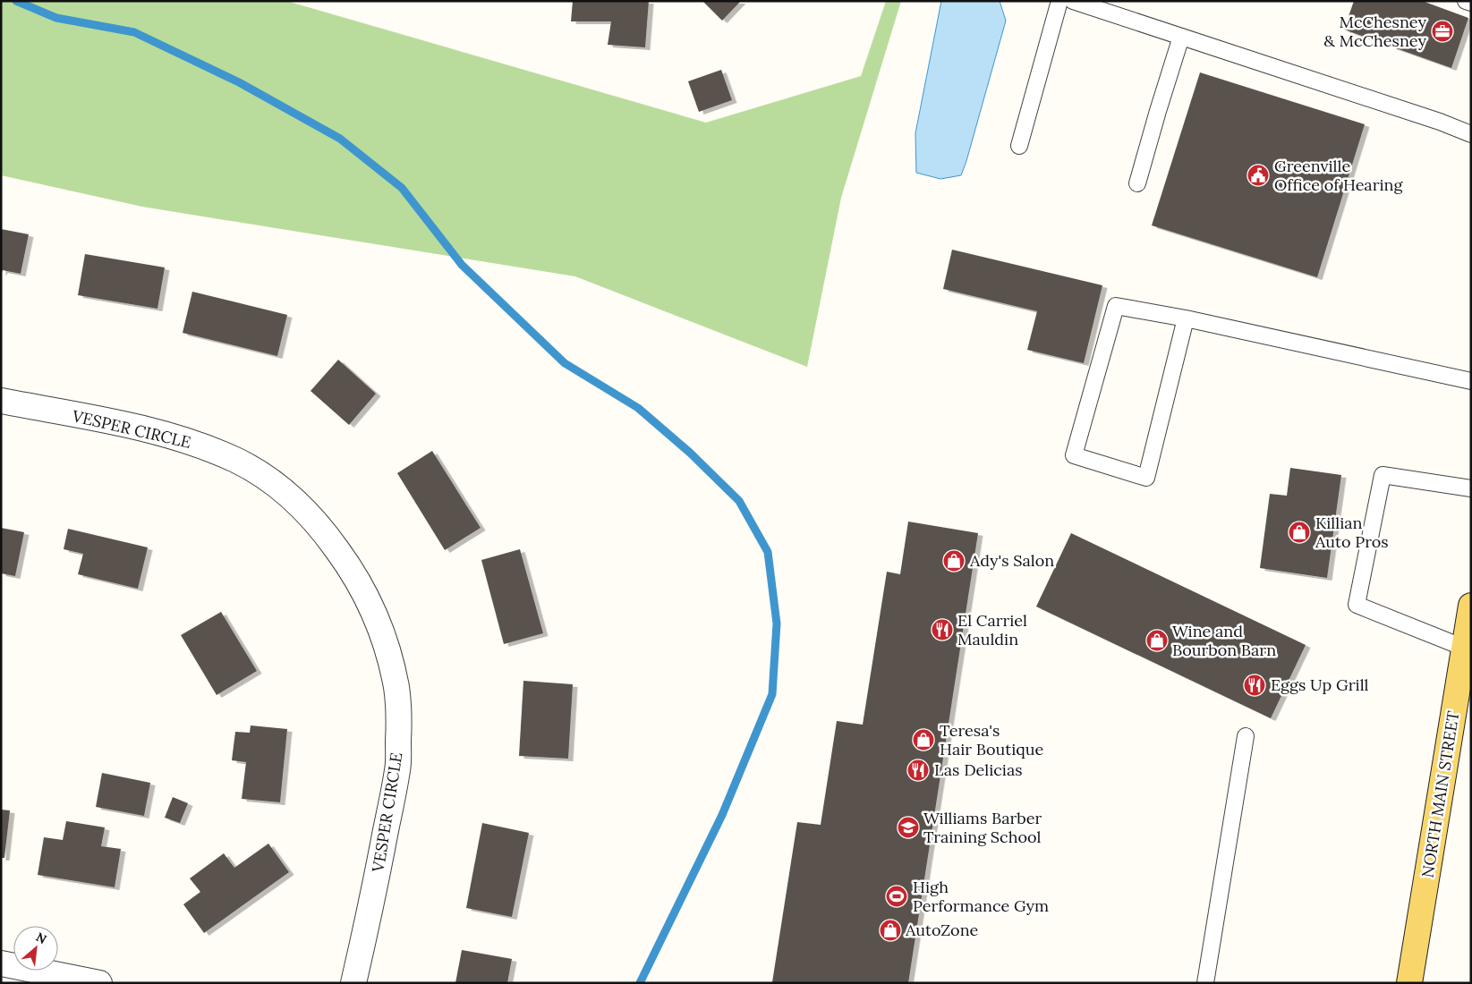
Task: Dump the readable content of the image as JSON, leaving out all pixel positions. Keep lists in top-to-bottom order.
{
  "streets": {
    "main road": ["NORTH MAIN STREET"],
    "street": ["VESPER CIRCLE"]
  },
  "places": {
    "office": ["McChesney & McChesney"],
    "public building": ["Greenville Office of Hearing"],
    "shop": [
      "Killian Auto Pros",
      "Ady's Salon",
      "Wine and Bourbon Barn",
      "Teresa's Hair Boutique",
      "AutoZone"
    ],
    "restaurant": ["El Carriel Mauldin", "Eggs Up Grill", "Las Delicias"],
    "school or university": ["Williams Barber Training School"],
    "sports": ["High Performance Gym"]
  },
  "north": "top right"
}
